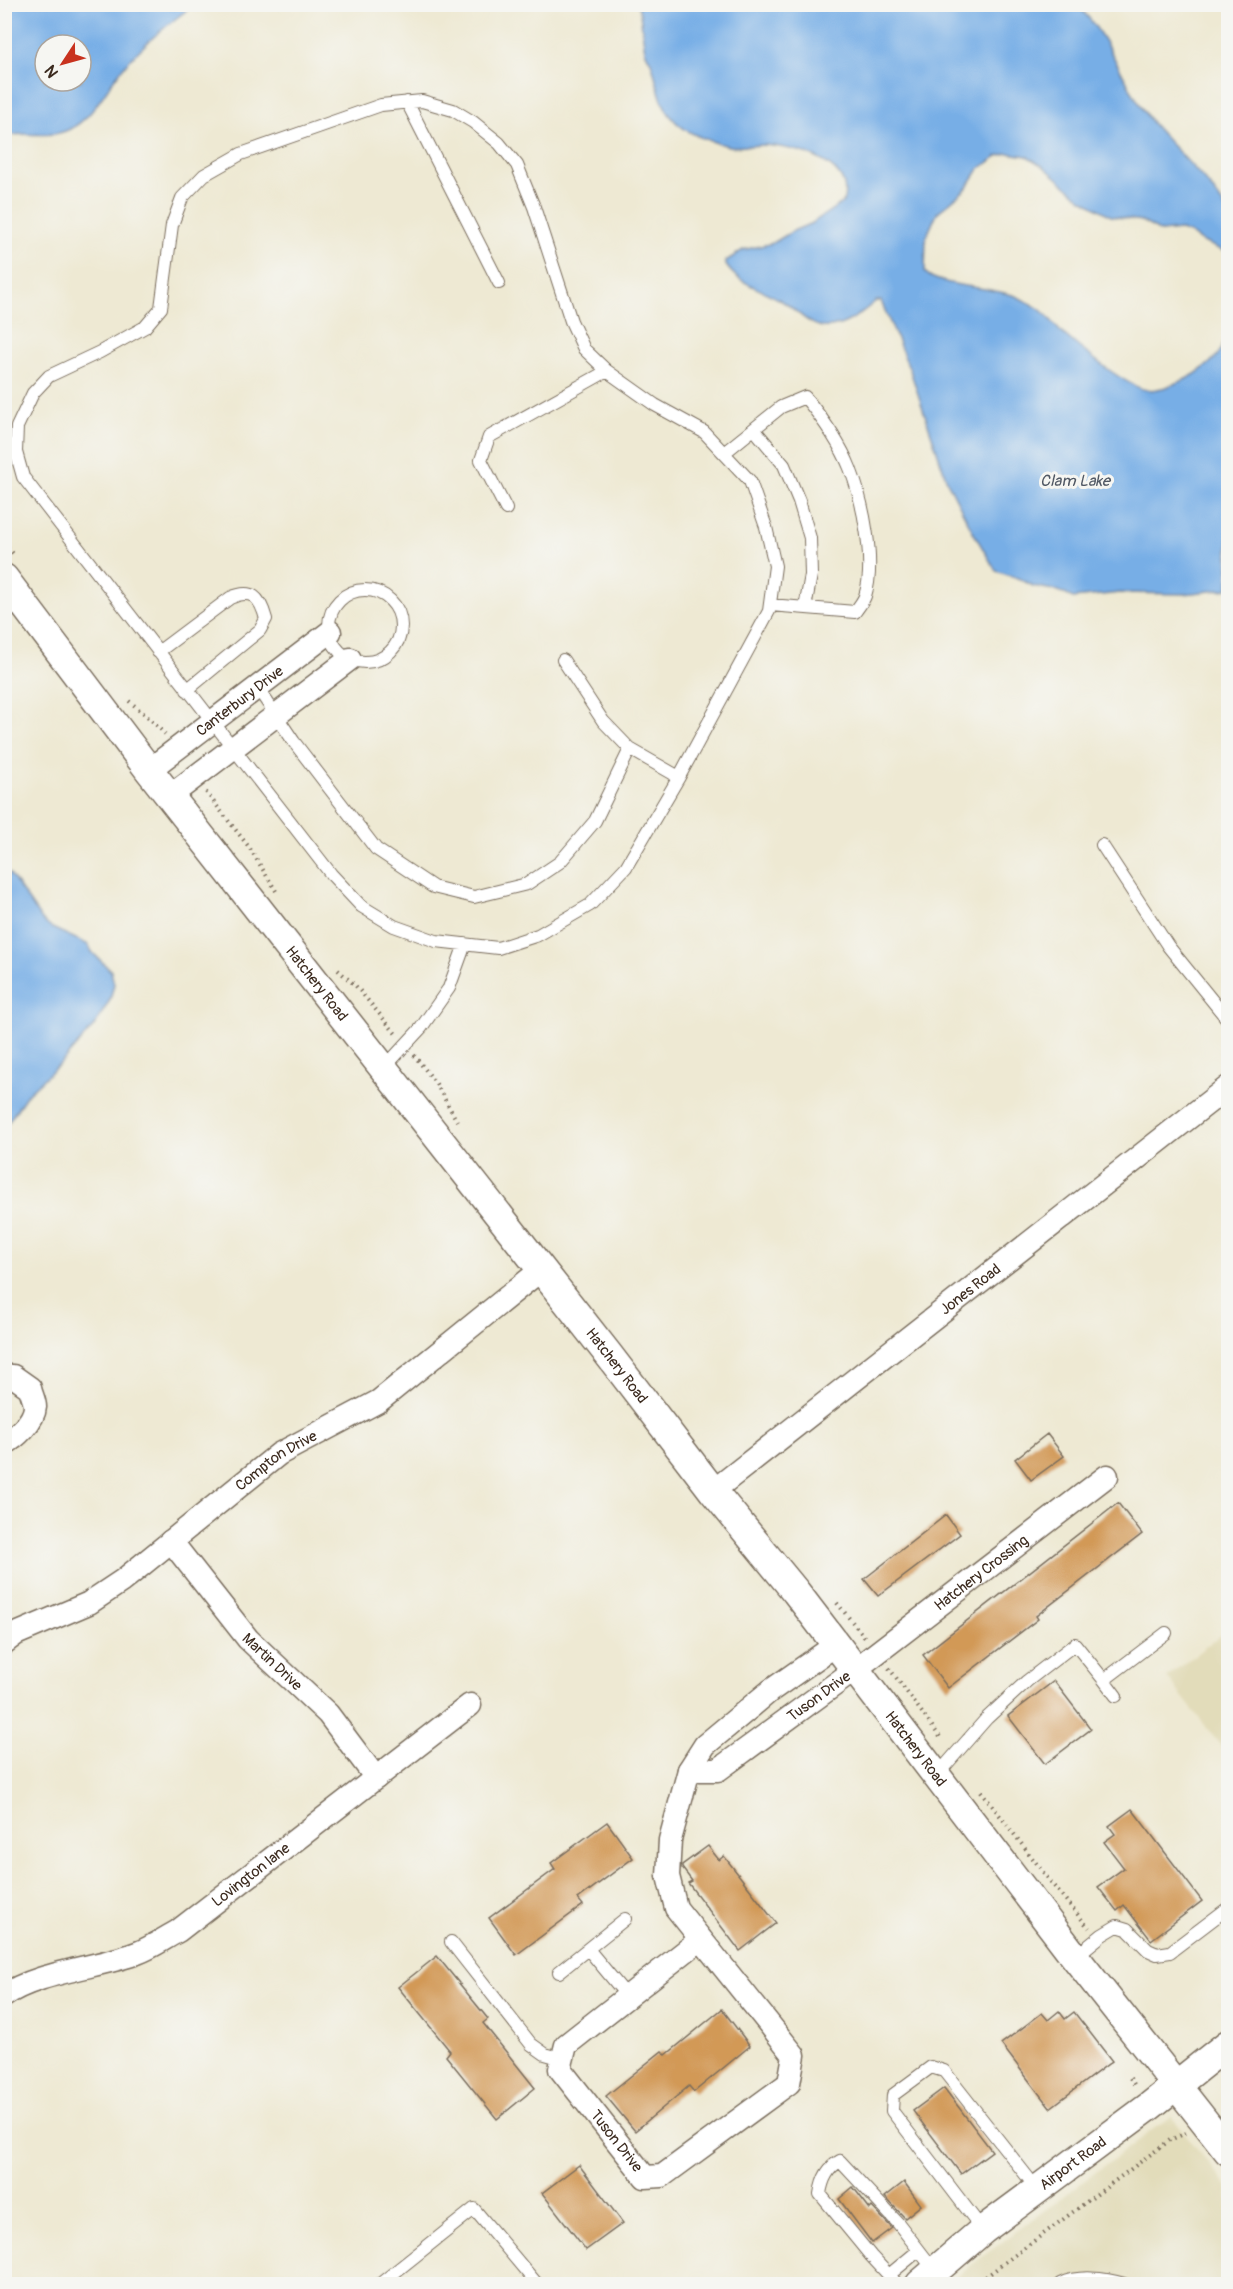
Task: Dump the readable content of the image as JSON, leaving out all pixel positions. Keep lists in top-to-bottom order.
{
  "streets": {
    "street": [
      "Canterbury Drive",
      "Hatchery Road",
      "Jones Road",
      "Compton Drive",
      "Hatchery Crossing",
      "Martin Drive",
      "Tuson Drive",
      "Lovington lane",
      "Airport Road"
    ]
  },
  "crossings": [
    ["Canterbury Drive", "Hatchery Road"],
    ["Hatchery Road", "Jones Road"],
    ["Hatchery Road", "Compton Drive"],
    ["Hatchery Road", "Hatchery Crossing"],
    ["Hatchery Road", "Tuson Drive"],
    ["Hatchery Road", "Airport Road"],
    ["Compton Drive", "Martin Drive"],
    ["Hatchery Crossing", "Tuson Drive"],
    ["Martin Drive", "Lovington lane"]
  ],
  "water": ["Clam Lake"],
  "north": "bottom left"
}
